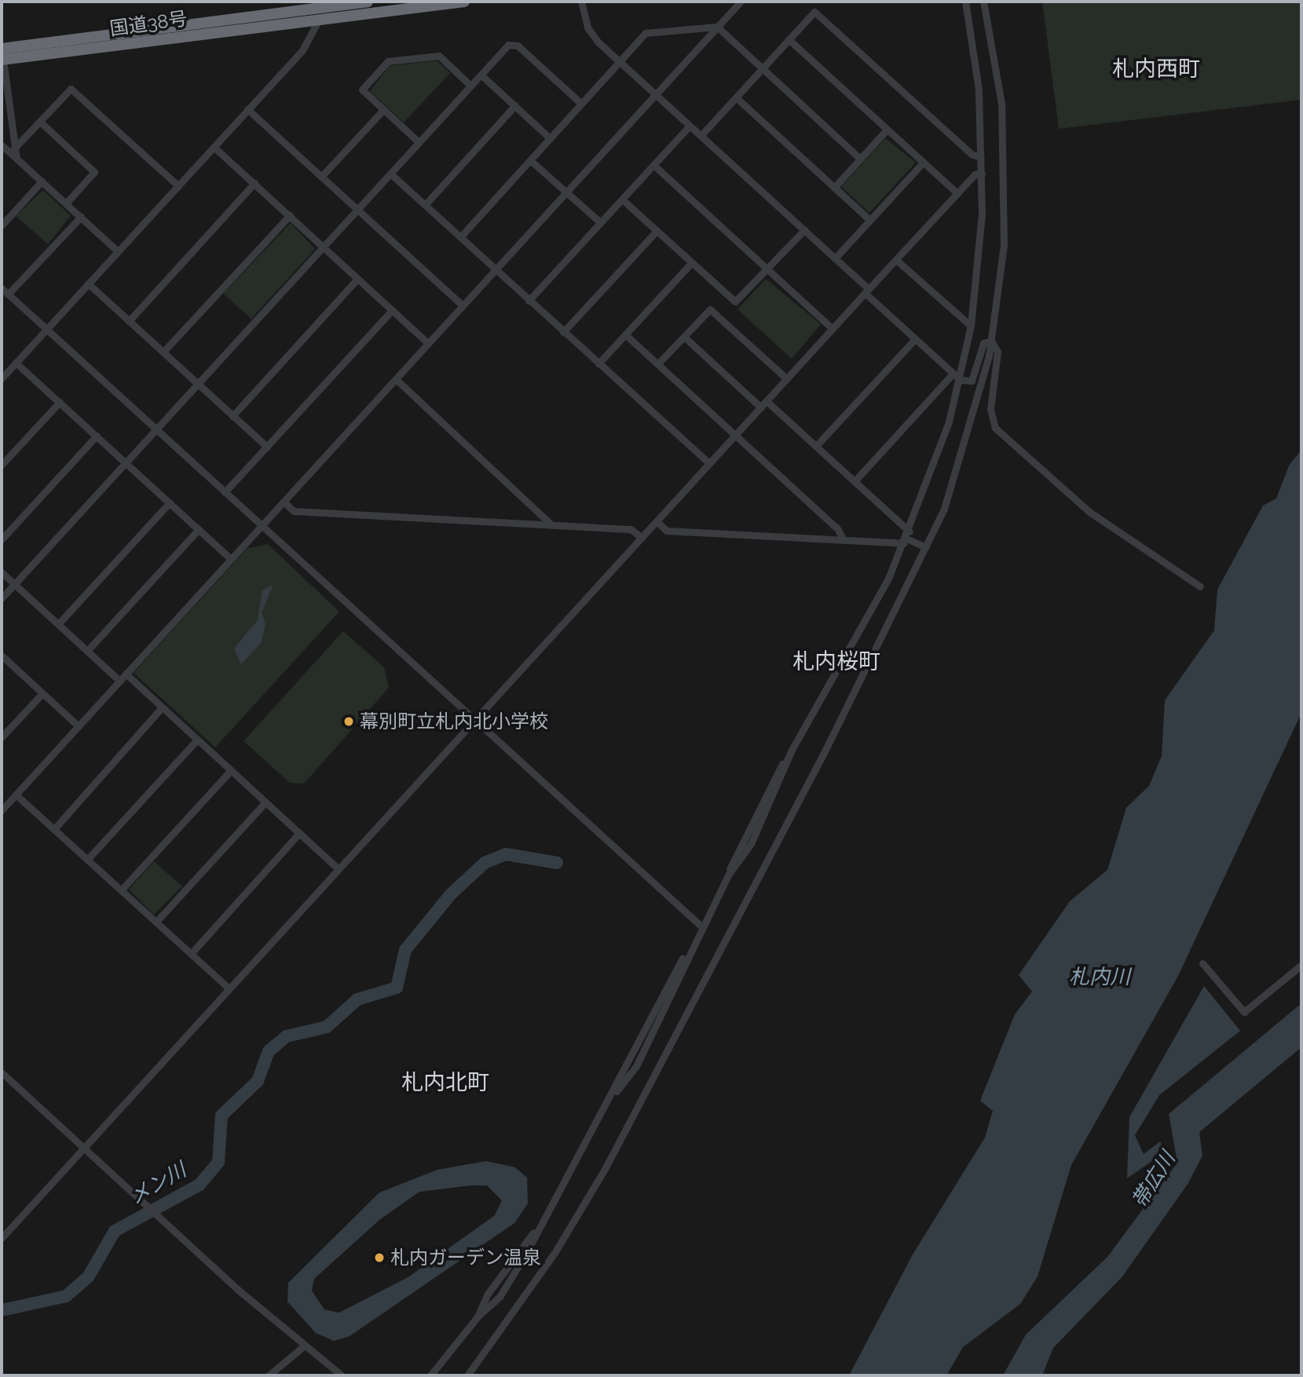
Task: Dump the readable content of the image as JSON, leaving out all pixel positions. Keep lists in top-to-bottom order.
{
  "streets": {
    "highway": ["国道38号"]
  },
  "districts": ["札内西町", "札内桜町", "札内北町"],
  "water": ["札内川", "帯広川", "メン川"],
  "places": ["幕別町立札内北小学校", "札内ガーデン温泉"]
}
